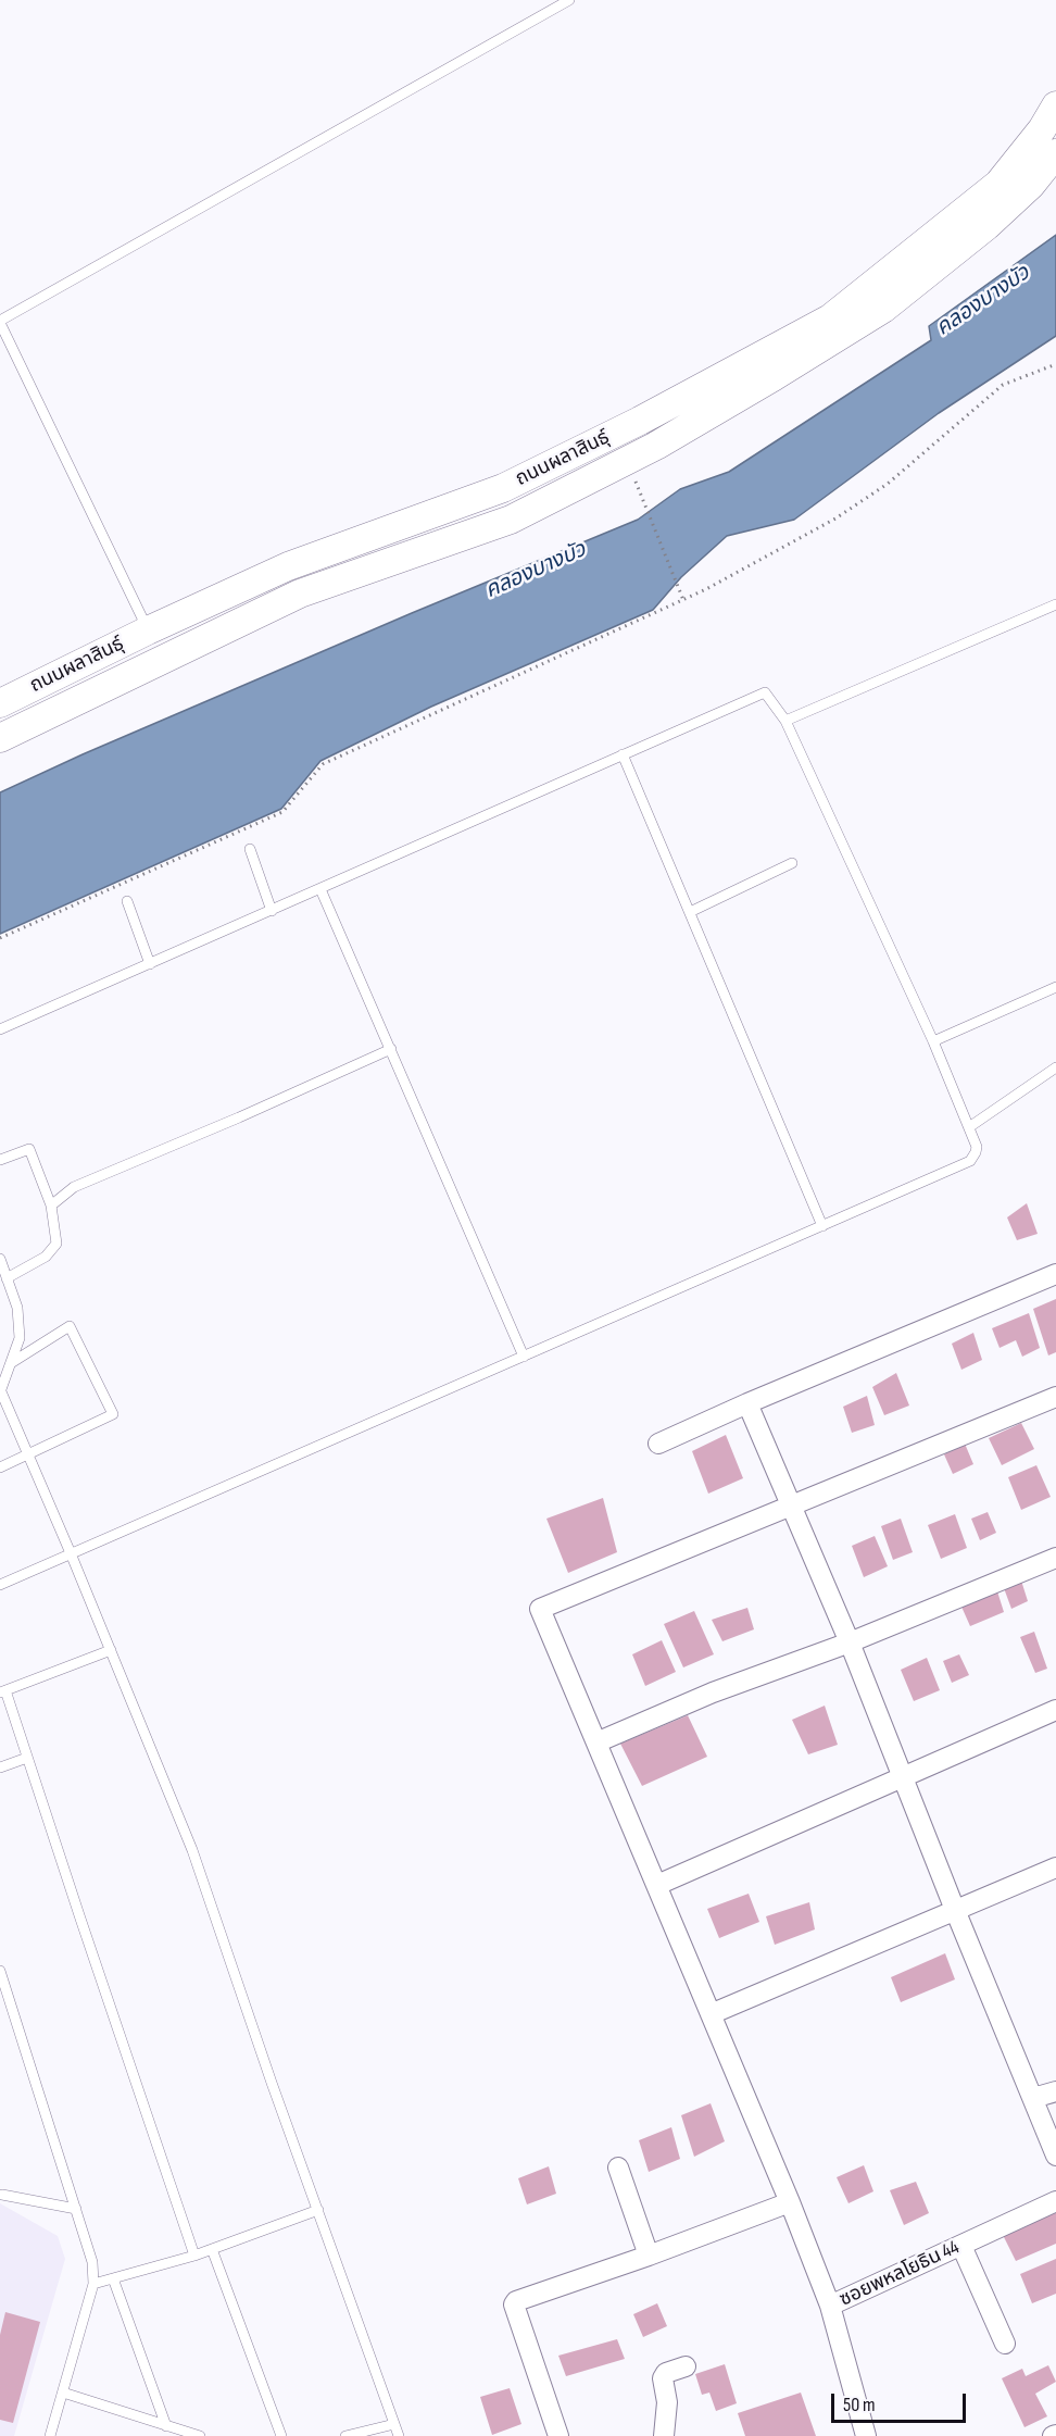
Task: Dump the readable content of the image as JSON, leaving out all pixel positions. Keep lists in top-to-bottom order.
{
  "streets": {
    "main road": ["ถนนผลาสินธุ์"],
    "street": ["ซอยพหลโยธิน 44"]
  },
  "water": ["คลองบางบัว"],
  "scale_bar": "50 m"
}
